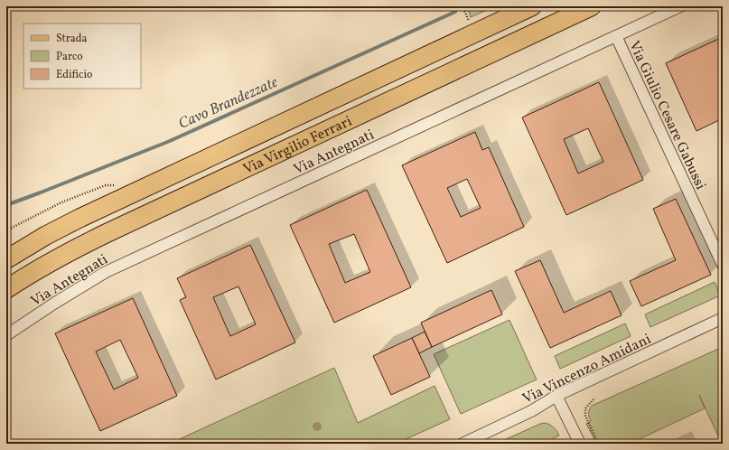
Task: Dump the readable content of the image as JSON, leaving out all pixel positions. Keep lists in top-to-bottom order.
{
  "streets": {
    "main road": ["Via Virgilio Ferrari"],
    "street": ["Via Giulio Cesare Gabussi", "Via Antegnati", "Via Vincenzo Amidani"]
  },
  "crossings": [
    ["Via Giulio Cesare Gabussi", "Via Antegnati"]
  ],
  "water": ["Cavo Brandezzate"],
  "legend": ["Strada", "Parco", "Edificio"]
}
